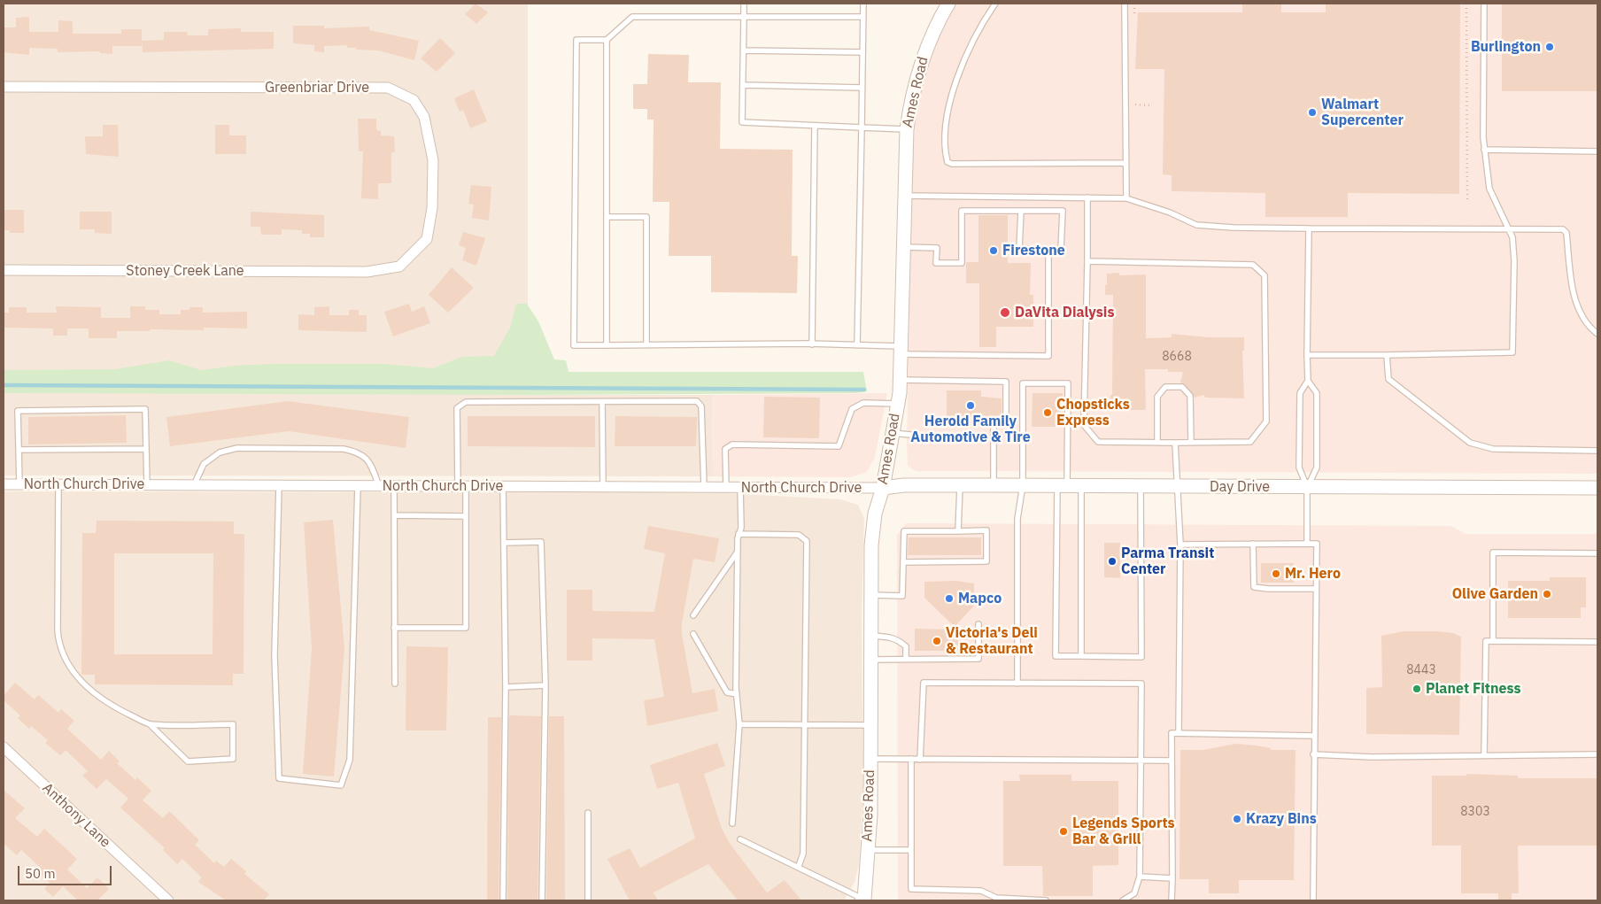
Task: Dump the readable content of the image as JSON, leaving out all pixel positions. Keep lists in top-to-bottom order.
{
  "streets": {
    "street": [
      "Greenbriar Drive",
      "Ames Road",
      "Stoney Creek Lane",
      "North Church Drive",
      "Day Drive",
      "Anthony Lane"
    ]
  },
  "crossings": [
    ["Greenbriar Drive", "Stoney Creek Lane"],
    ["Ames Road", "North Church Drive"],
    ["Ames Road", "Day Drive"],
    ["North Church Drive", "Day Drive"]
  ],
  "places": [
    "Burlington",
    "Walmart Supercenter",
    "Firestone",
    "DaVita Dialysis",
    "Herold Family Automotive & Tire",
    "Chopsticks Express",
    "Parma Transit Center",
    "Mr. Hero",
    "Olive Garden",
    "Mapco",
    "Victoria's Deli & Restaurant",
    "Planet Fitness",
    "Krazy Bins",
    "Legends Sports Bar & Grill"
  ],
  "house_numbers": ["8668", "8443", "8303"],
  "scale_bar": "50 m"
}
